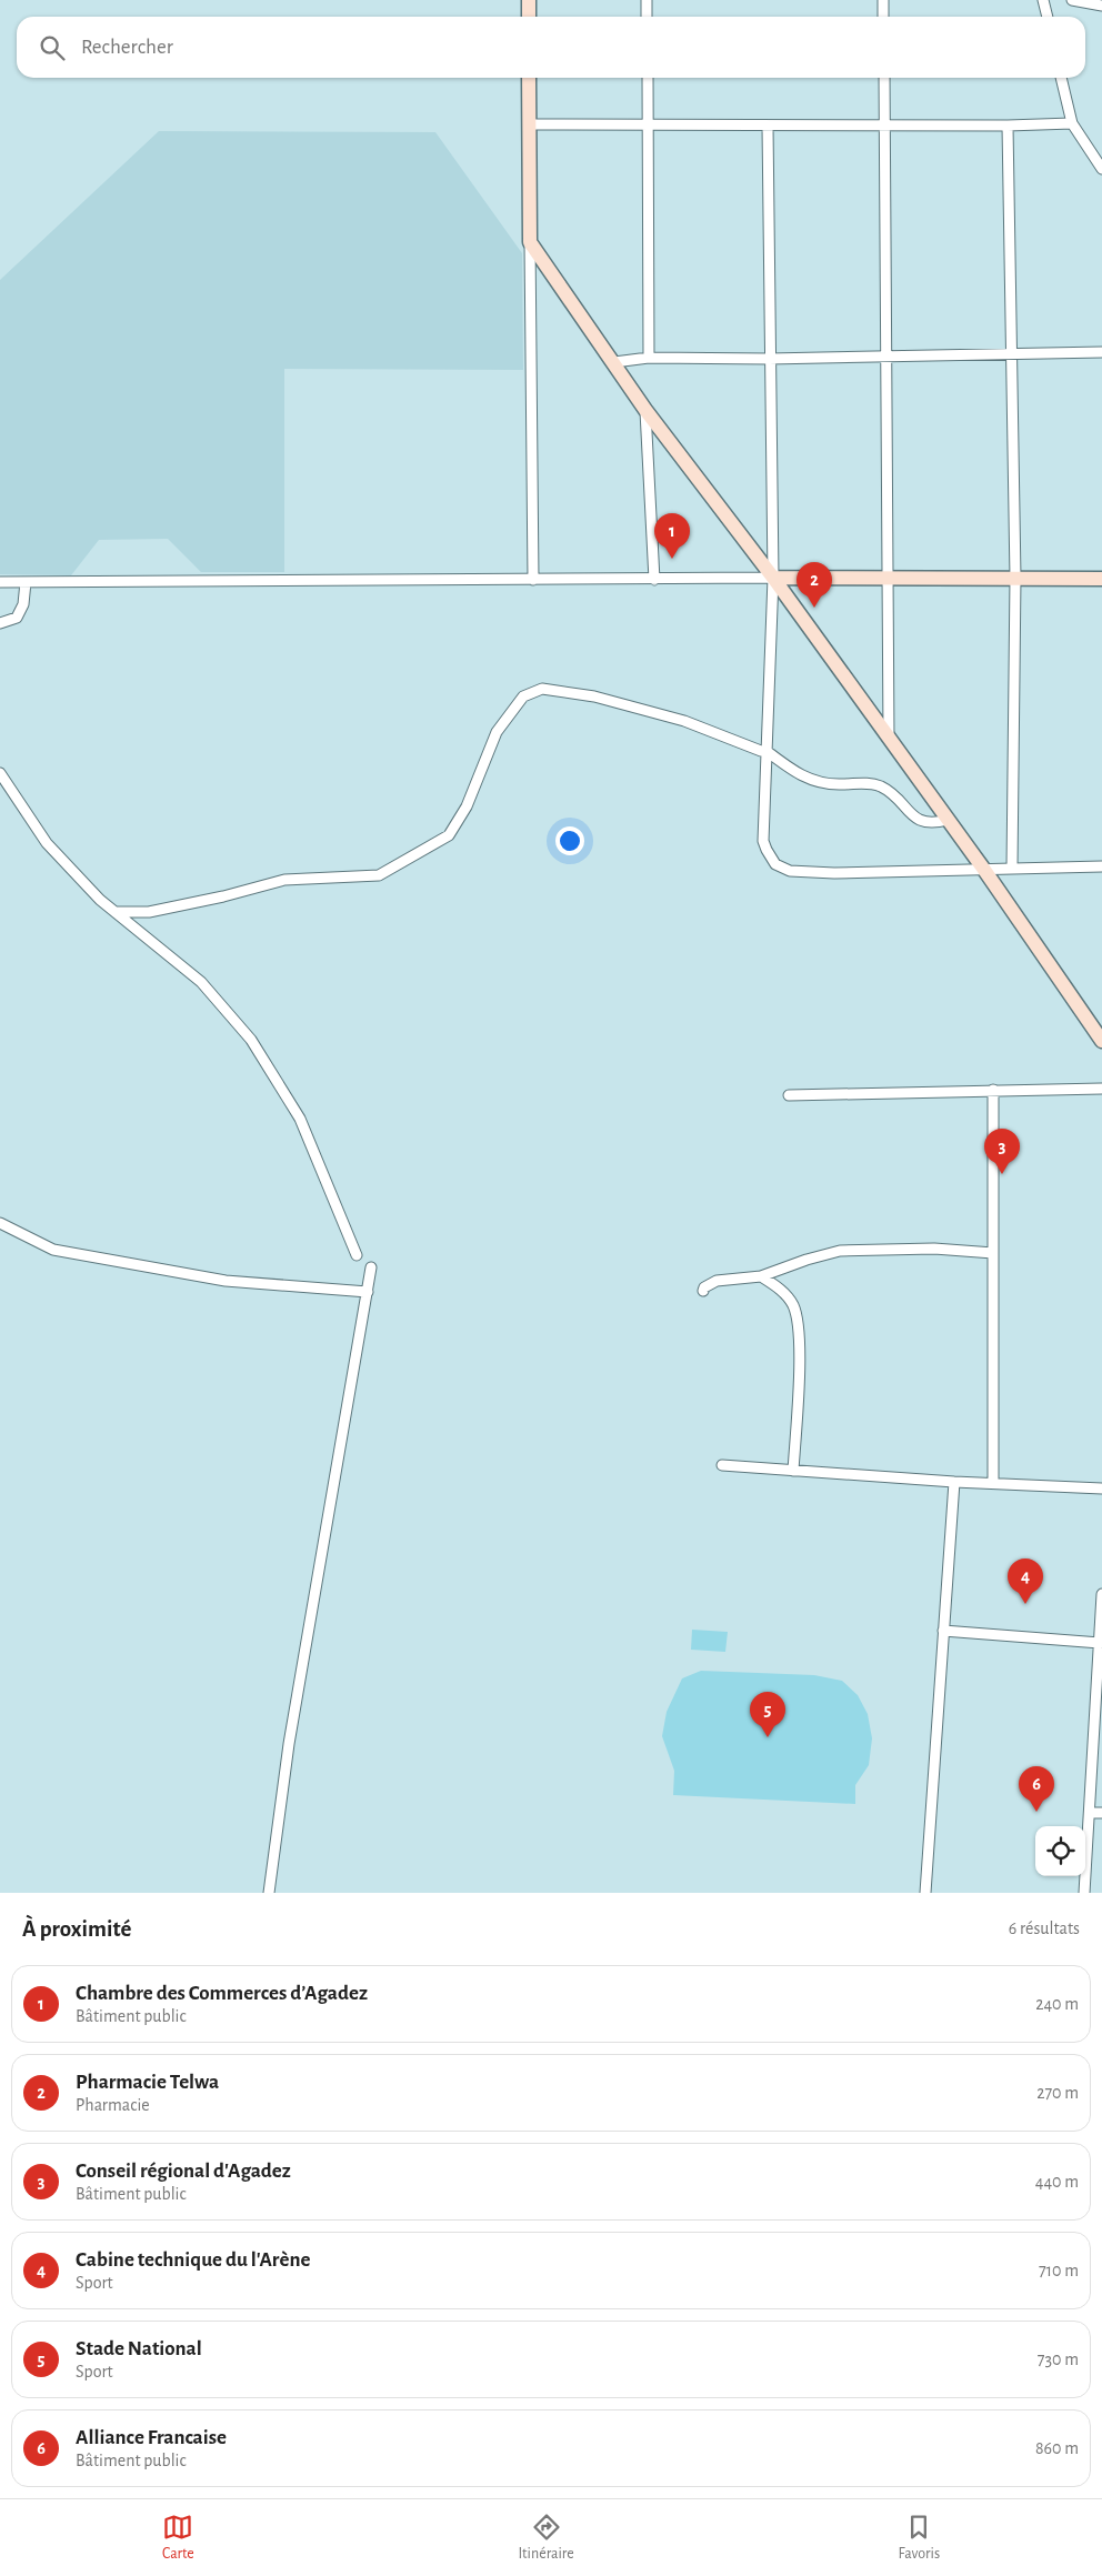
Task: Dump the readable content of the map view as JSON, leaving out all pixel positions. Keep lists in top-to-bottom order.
{
  "page": {
    "search": "Rechercher",
    "pins": [
      "1",
      "2",
      "3",
      "4",
      "5",
      "6"
    ],
    "heading": ["À proximité", "6 résultats"],
    "list": [
      {
        "mark": "1",
        "name": "Chambre des Commerces d’Agadez",
        "note": "Bâtiment public",
        "value": "240 m"
      },
      {
        "mark": "2",
        "name": "Pharmacie Telwa",
        "note": "Pharmacie",
        "value": "270 m"
      },
      {
        "mark": "3",
        "name": "Conseil régional d'Agadez",
        "note": "Bâtiment public",
        "value": "440 m"
      },
      {
        "mark": "4",
        "name": "Cabine technique du l'Arène",
        "note": "Sport",
        "value": "710 m"
      },
      {
        "mark": "5",
        "name": "Stade National",
        "note": "Sport",
        "value": "730 m"
      },
      {
        "mark": "6",
        "name": "Alliance Francaise",
        "note": "Bâtiment public",
        "value": "860 m"
      }
    ],
    "nav": ["Carte", "Itinéraire", "Favoris"]
  }
}
